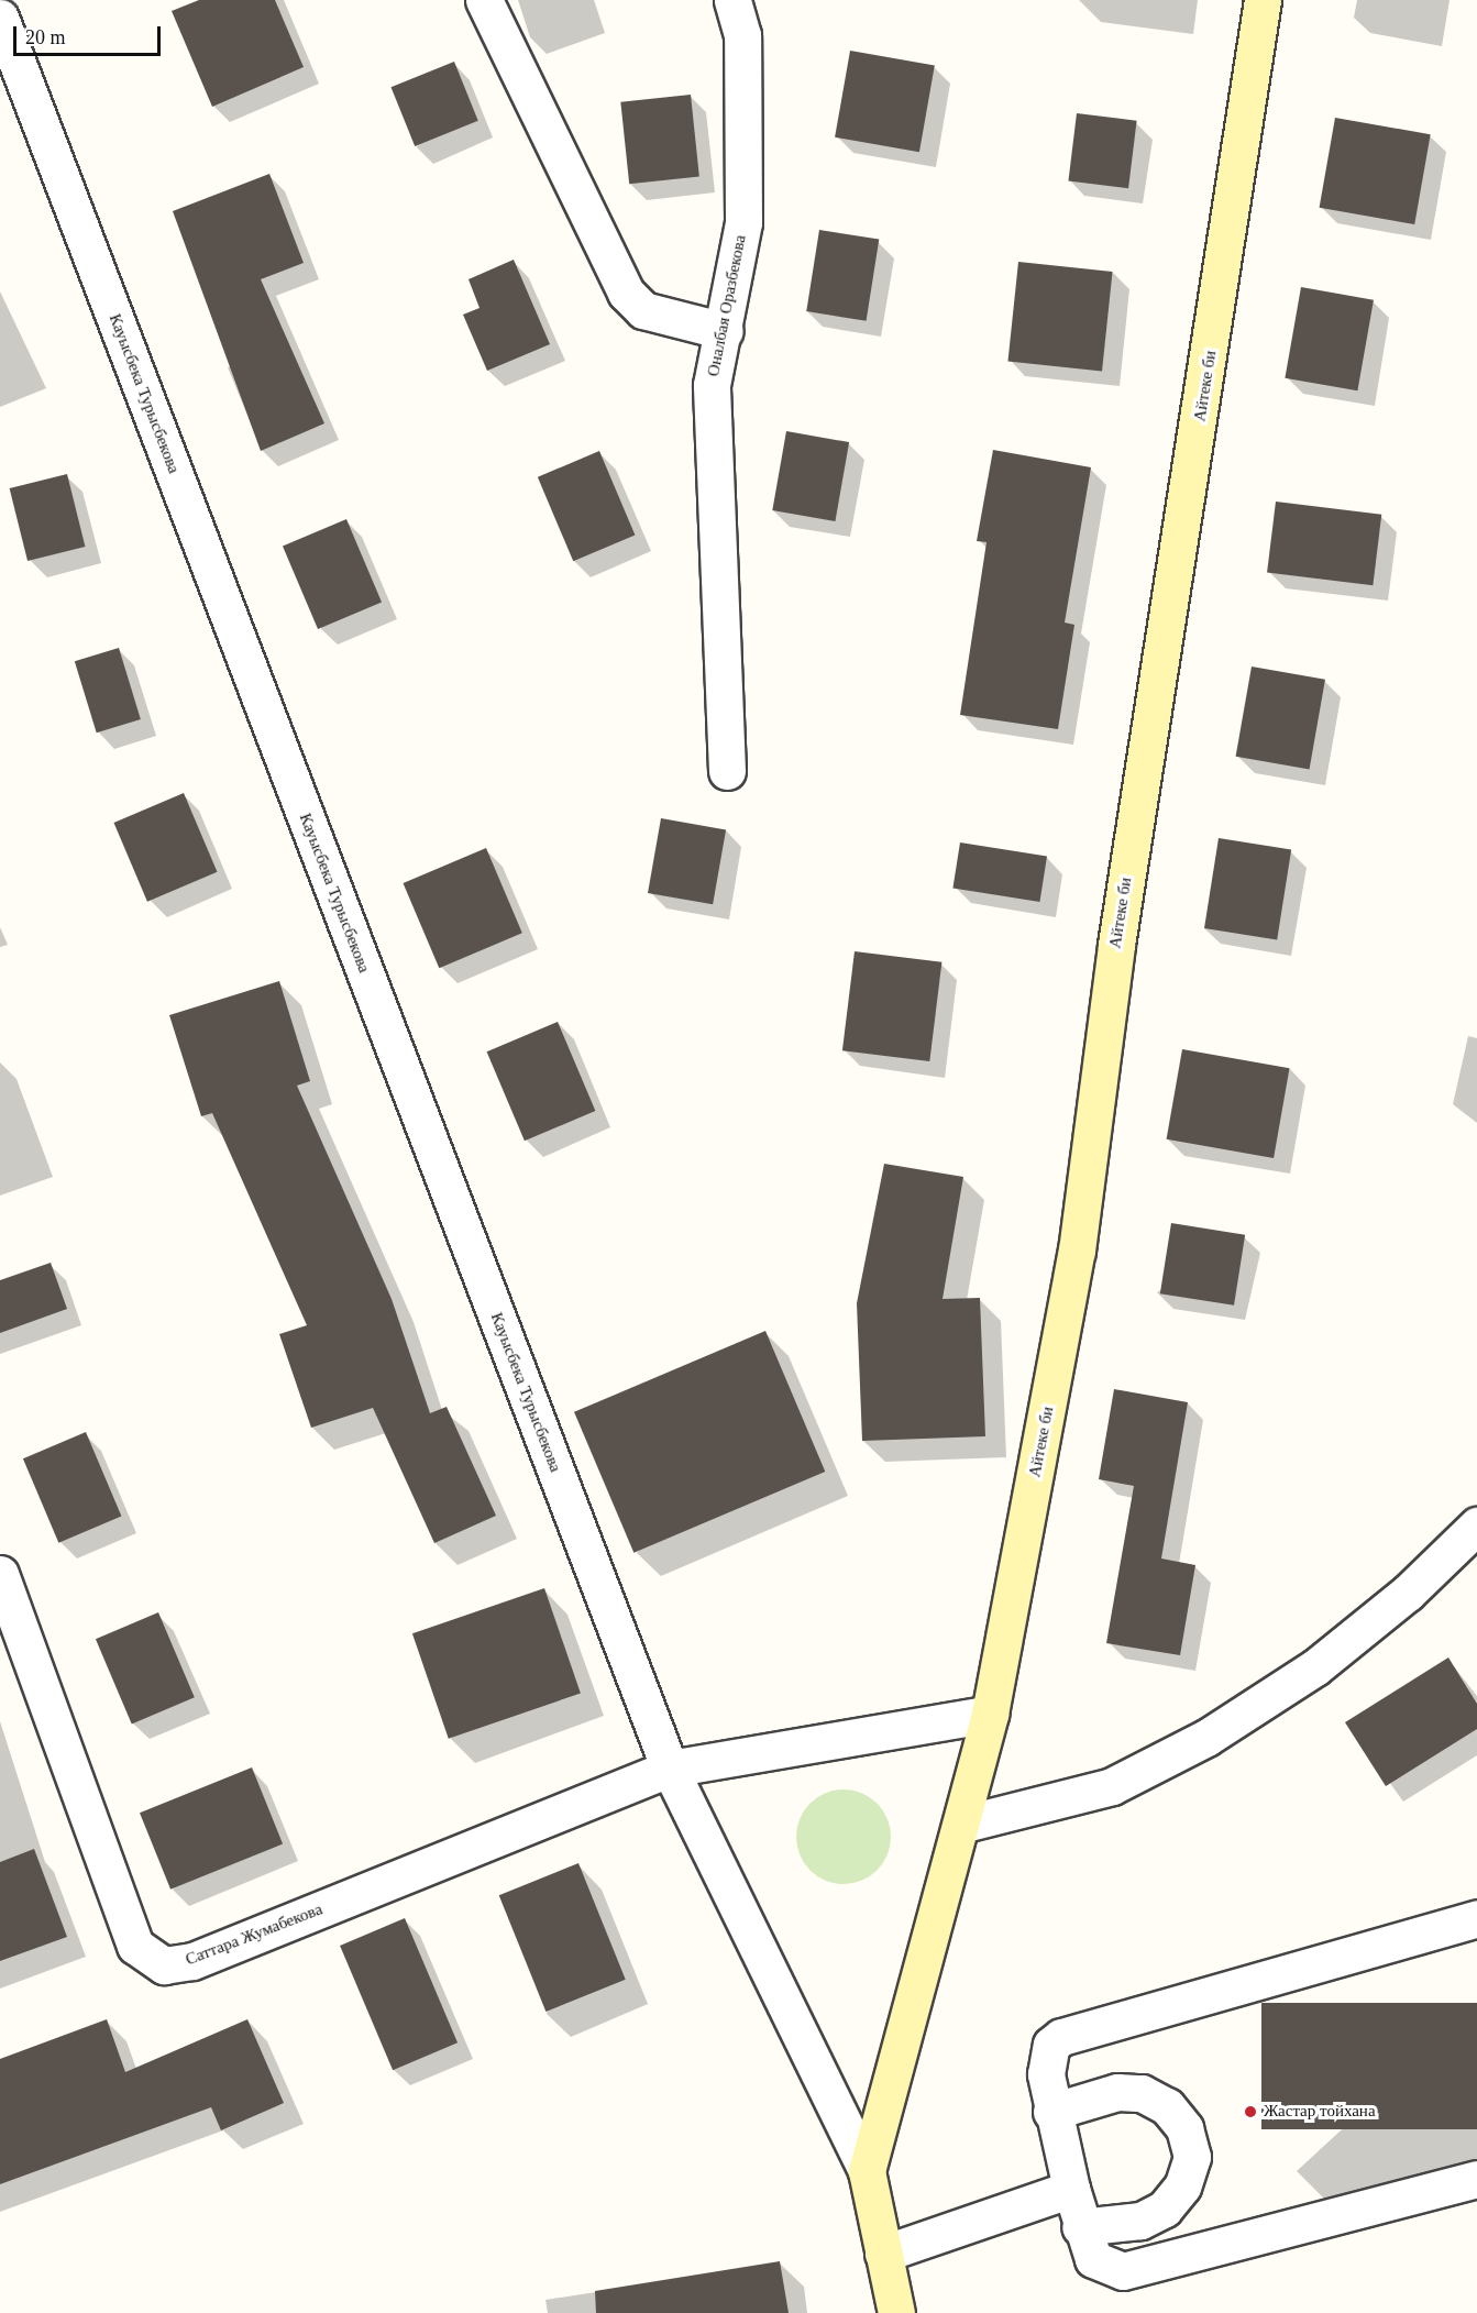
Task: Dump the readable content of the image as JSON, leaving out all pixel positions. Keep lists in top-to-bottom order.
{
  "streets": {
    "street": [
      "Оналбая Оразбекова",
      "Айтеке би",
      "Кауысбека Турысбекова",
      "Саттара Жумабекова"
    ]
  },
  "crossings": [
    ["Айтеке би", "Кауысбека Турысбекова"],
    ["Айтеке би", "Саттара Жумабекова"],
    ["Кауысбека Турысбекова", "Саттара Жумабекова"]
  ],
  "places": ["Жастар тойхана"],
  "scale_bar": "20 m"
}
